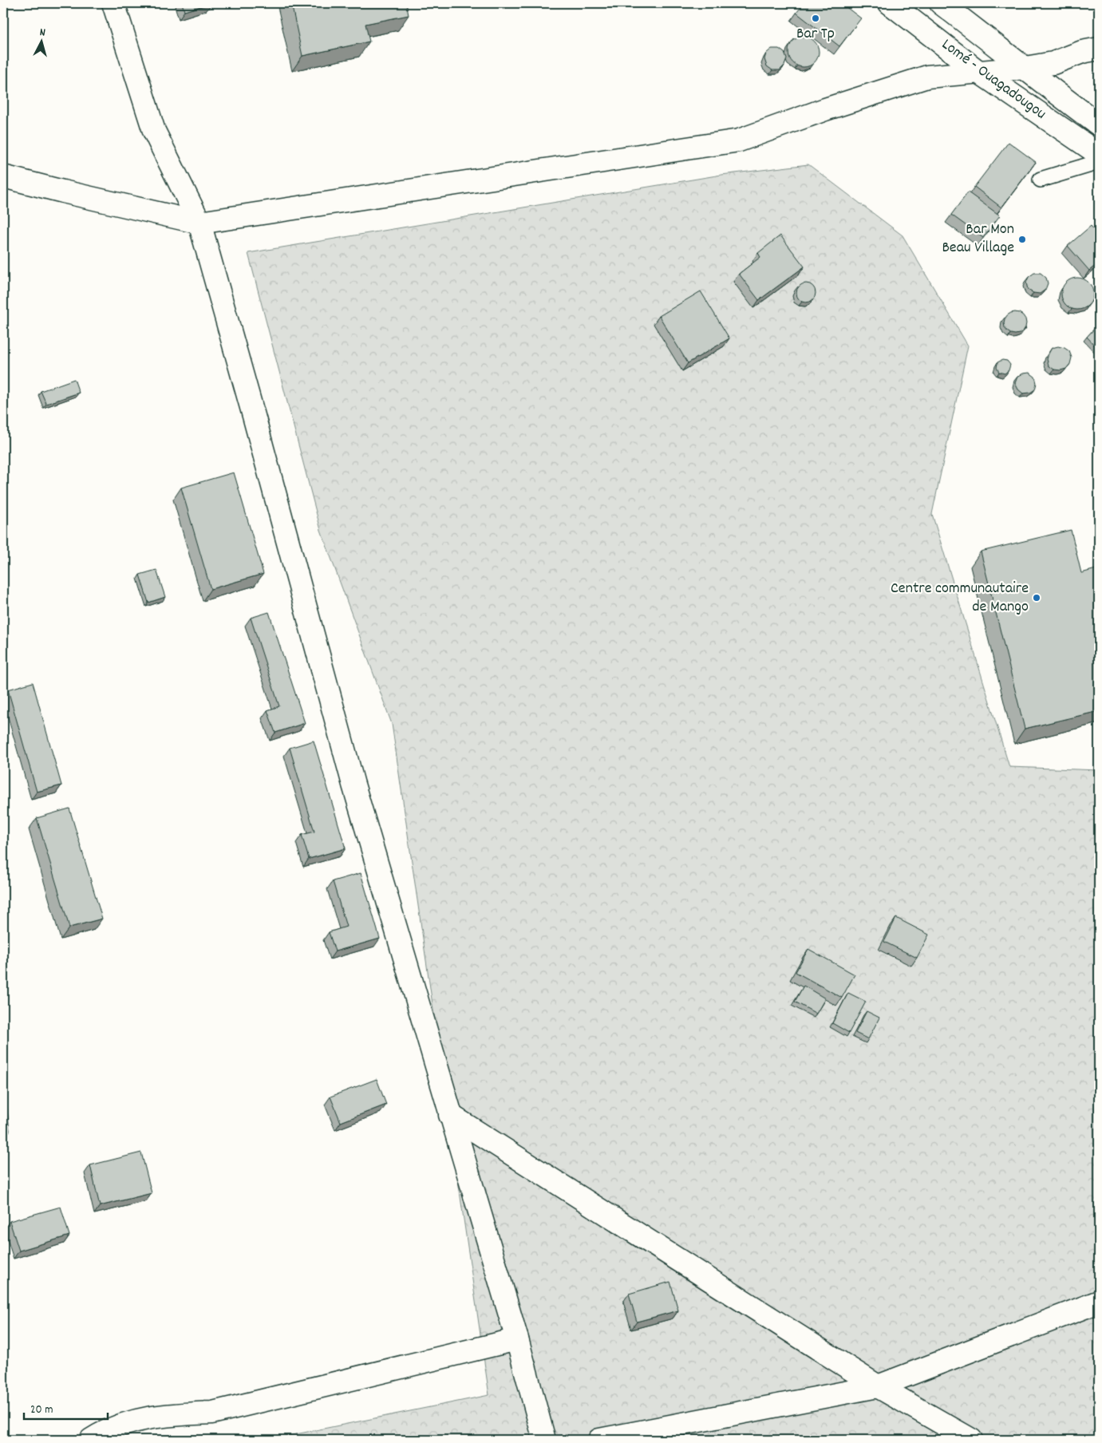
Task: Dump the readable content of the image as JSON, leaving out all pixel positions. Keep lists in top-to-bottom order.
{
  "streets": {
    "main road": ["Lomé - Ouagadougou"]
  },
  "places": ["Bar Tp", "Bar Mon Beau Village", "Centre communautaire de Mango"],
  "scale_bar": "20 m",
  "north": "top"
}
